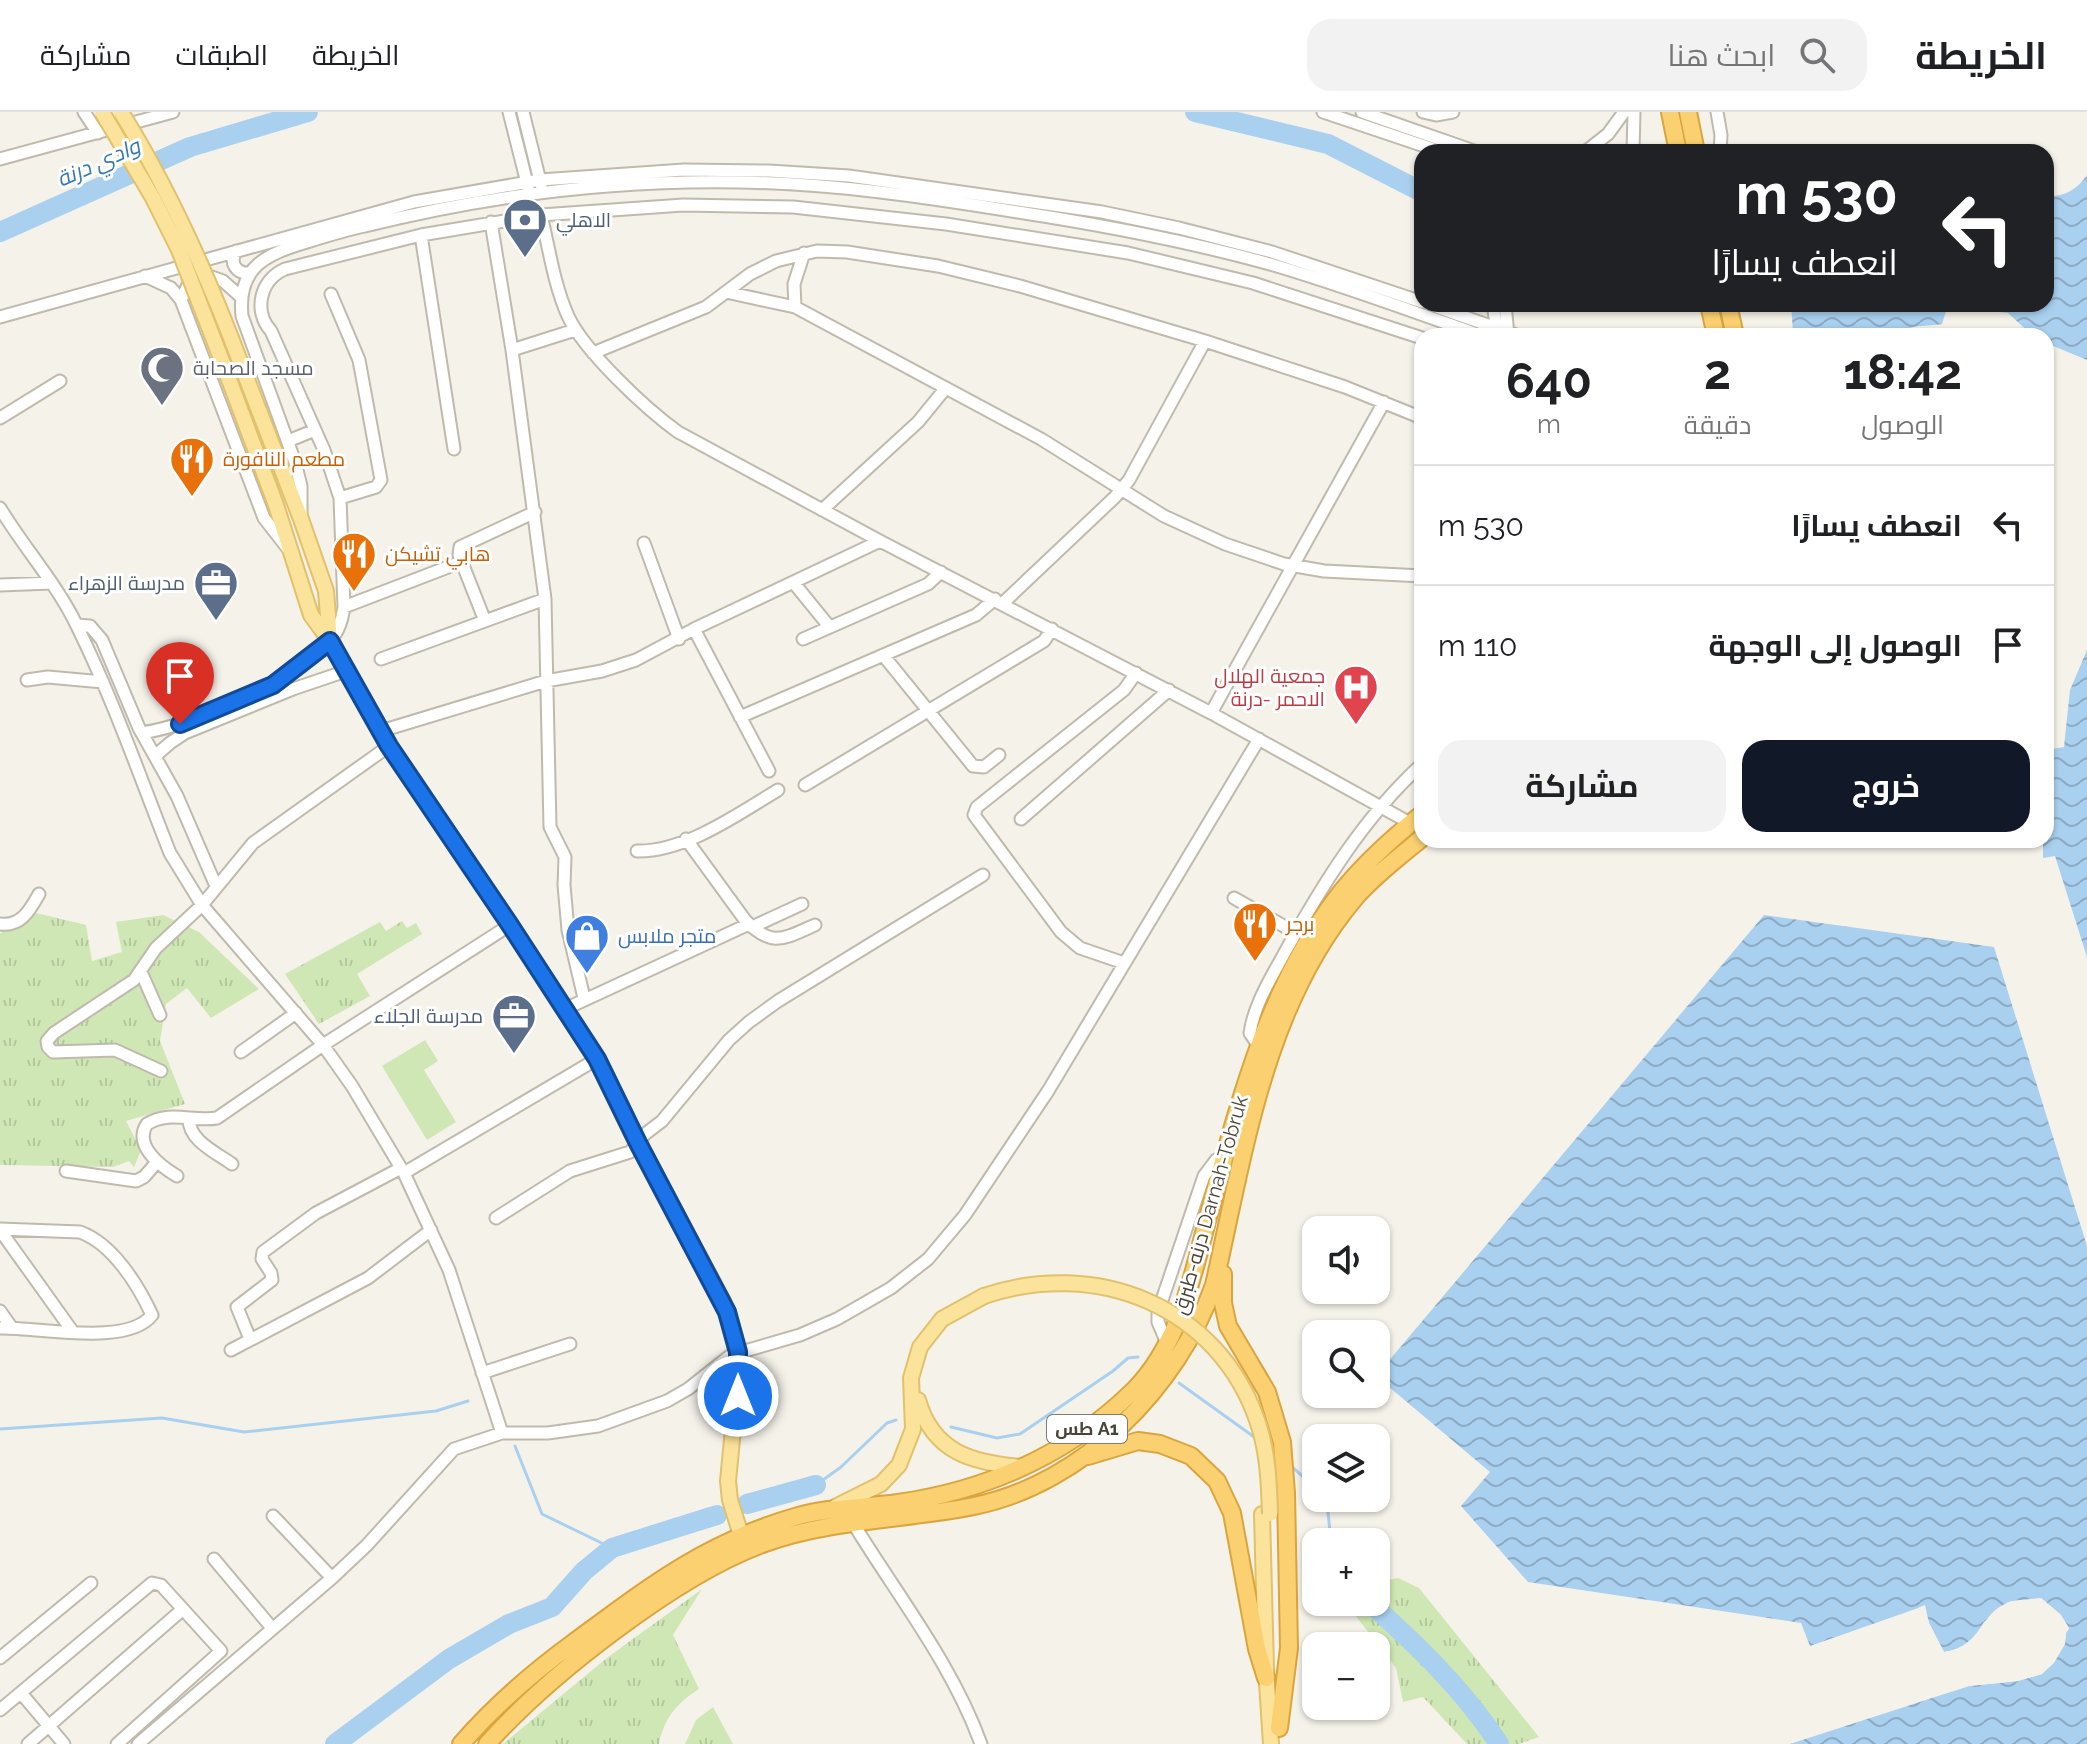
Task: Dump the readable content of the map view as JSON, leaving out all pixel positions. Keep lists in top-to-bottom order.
{
  "streets": {
    "highway": ["درنه-طبرق Darnah-Tobruk", "طس A1"]
  },
  "water": ["وادي درنة"],
  "places": {
    "bank": ["الاهلي"],
    "mosque": ["مسجد الصحابة"],
    "restaurant": ["مطعم النافورة", "هابي تشيكن", "برجر"],
    "office": ["مدرسة الزهراء", "مدرسة الجلاء"],
    "hospital": ["جمعية الهلال الاحمر -درنة"],
    "shop": ["متجر ملابس"]
  },
  "page": {
    "header": "الخريطة",
    "search": "ابحث هنا",
    "nav": ["الخريطة", "الطبقات", "مشاركة"],
    "turn": ["530 m", "انعطف يسارًا"],
    "eta": [
      "18:42",
      "الوصول",
      "2",
      "دقيقة",
      "640",
      "m"
    ],
    "list": [
      {
        "name": "انعطف يسارًا",
        "value": "530 m"
      },
      {
        "name": "الوصول إلى الوجهة",
        "value": "110 m"
      }
    ],
    "buttons": ["خروج", "مشاركة"],
    "map_buttons": ["+", "−"]
  }
}
